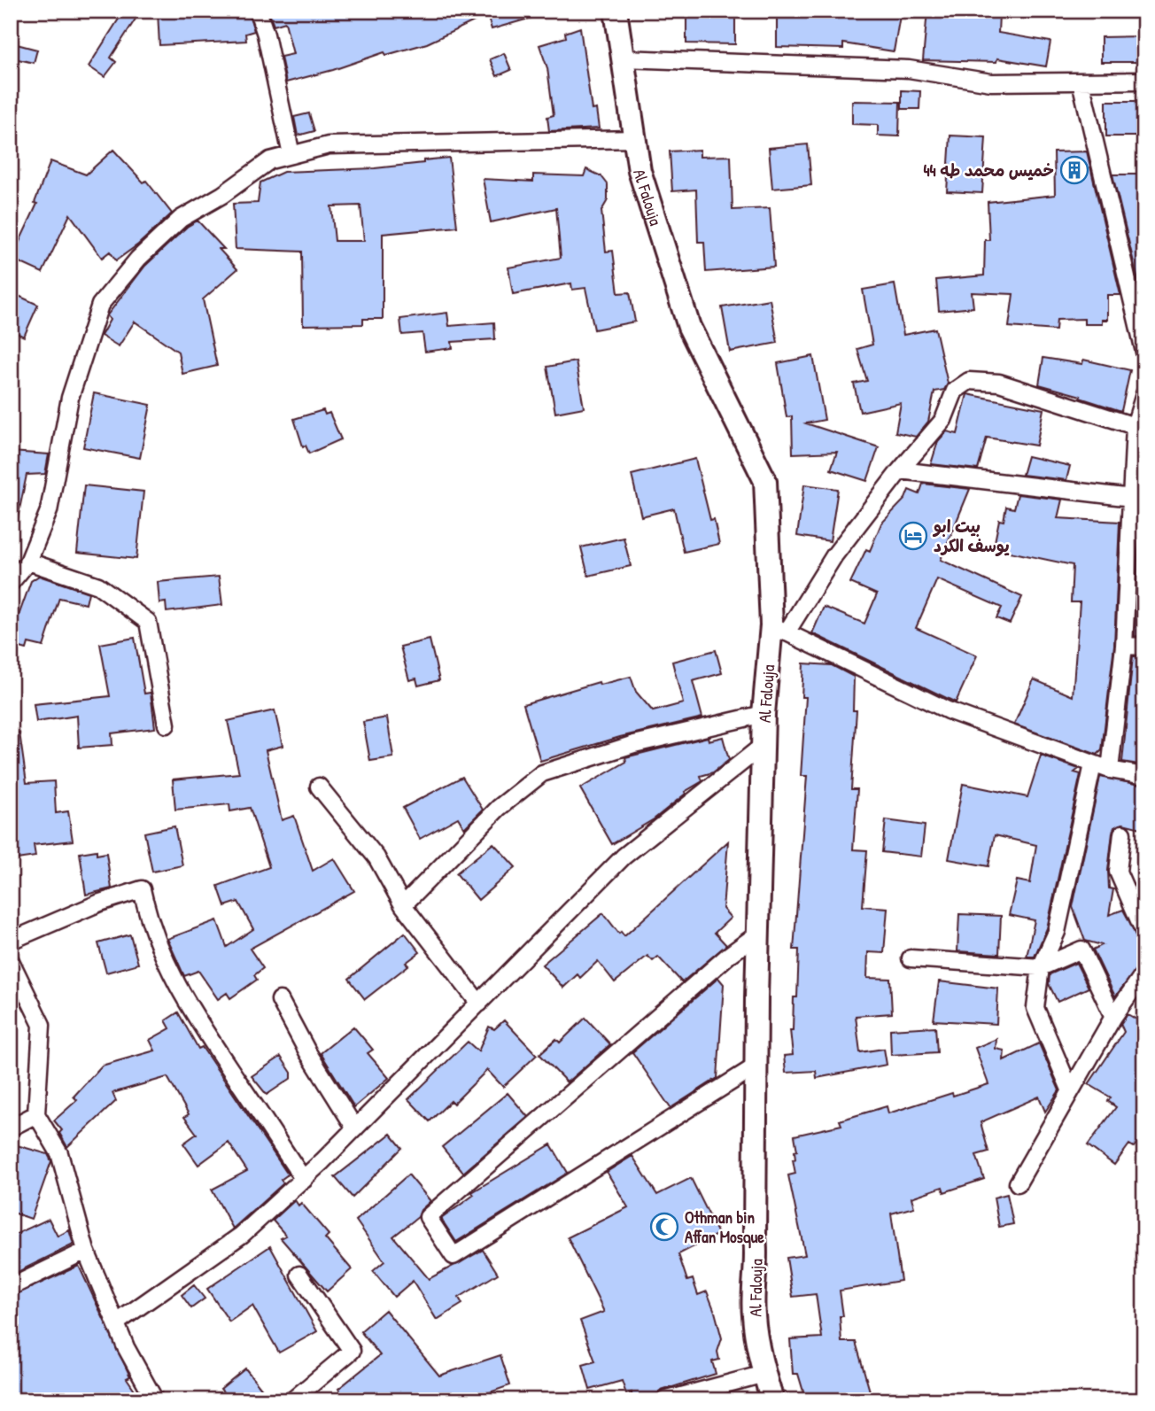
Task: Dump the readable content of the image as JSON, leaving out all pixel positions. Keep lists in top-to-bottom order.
{
  "streets": {
    "main road": ["Al Falouja"]
  },
  "places": {
    "building": ["خميس محمد طه 44"],
    "hotel": ["بيت ابو يوسف الكرد"],
    "mosque": ["Othman bin Affan Mosque"]
  }
}
